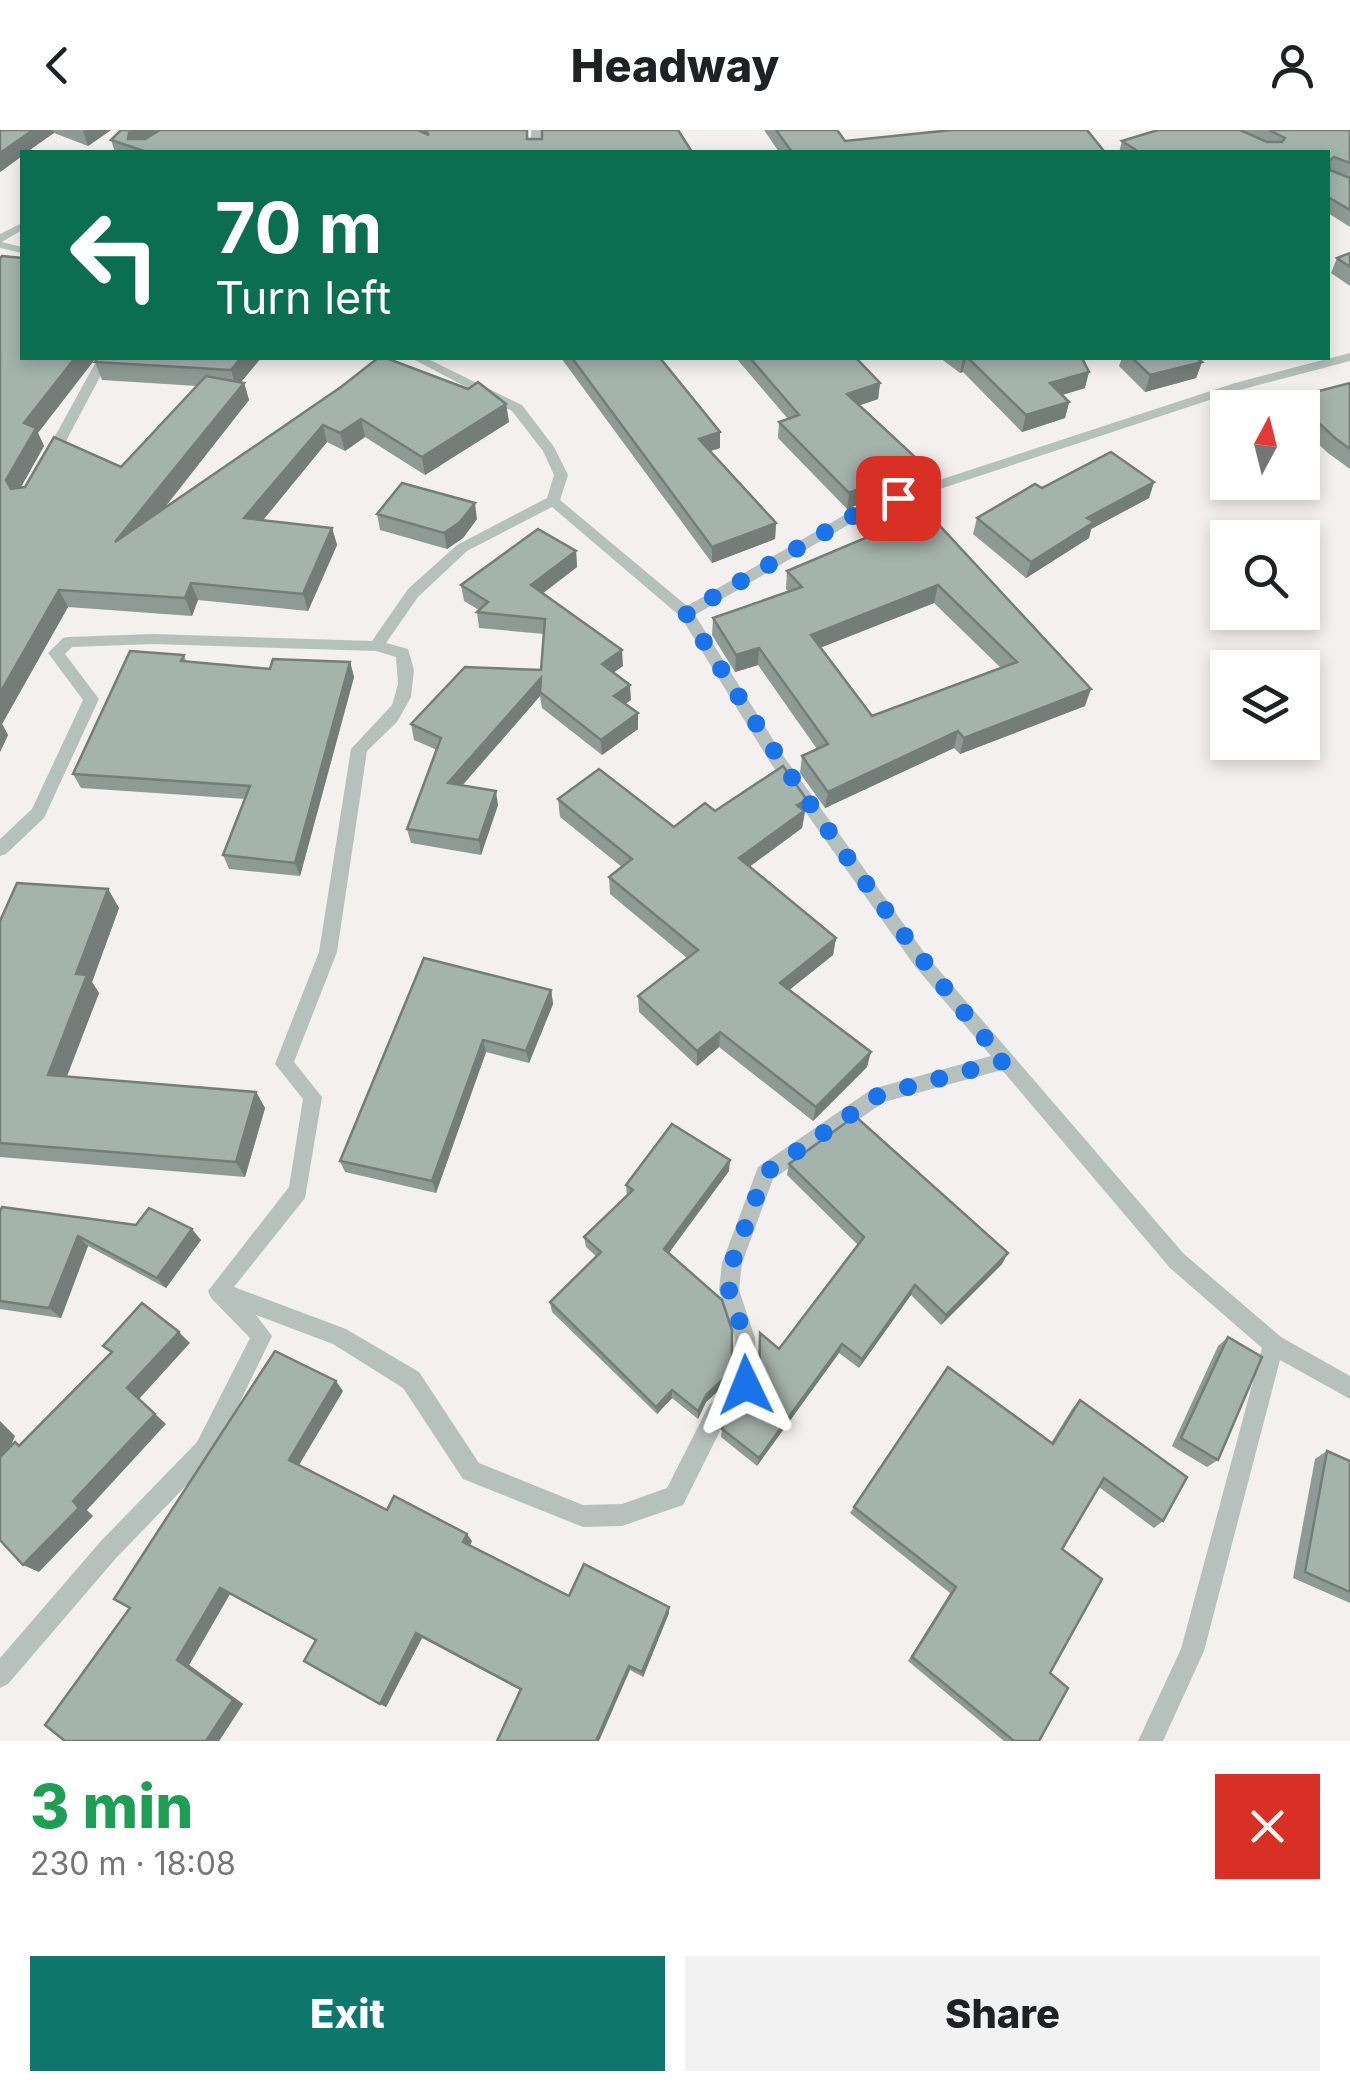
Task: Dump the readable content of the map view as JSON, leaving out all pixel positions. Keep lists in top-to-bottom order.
{
  "north": "top",
  "page": {
    "header": "Headway",
    "turn": ["70 m", "Turn left"],
    "heading": ["3 min", "230 m · 18:08"],
    "buttons": ["Exit", "Share"]
  }
}
